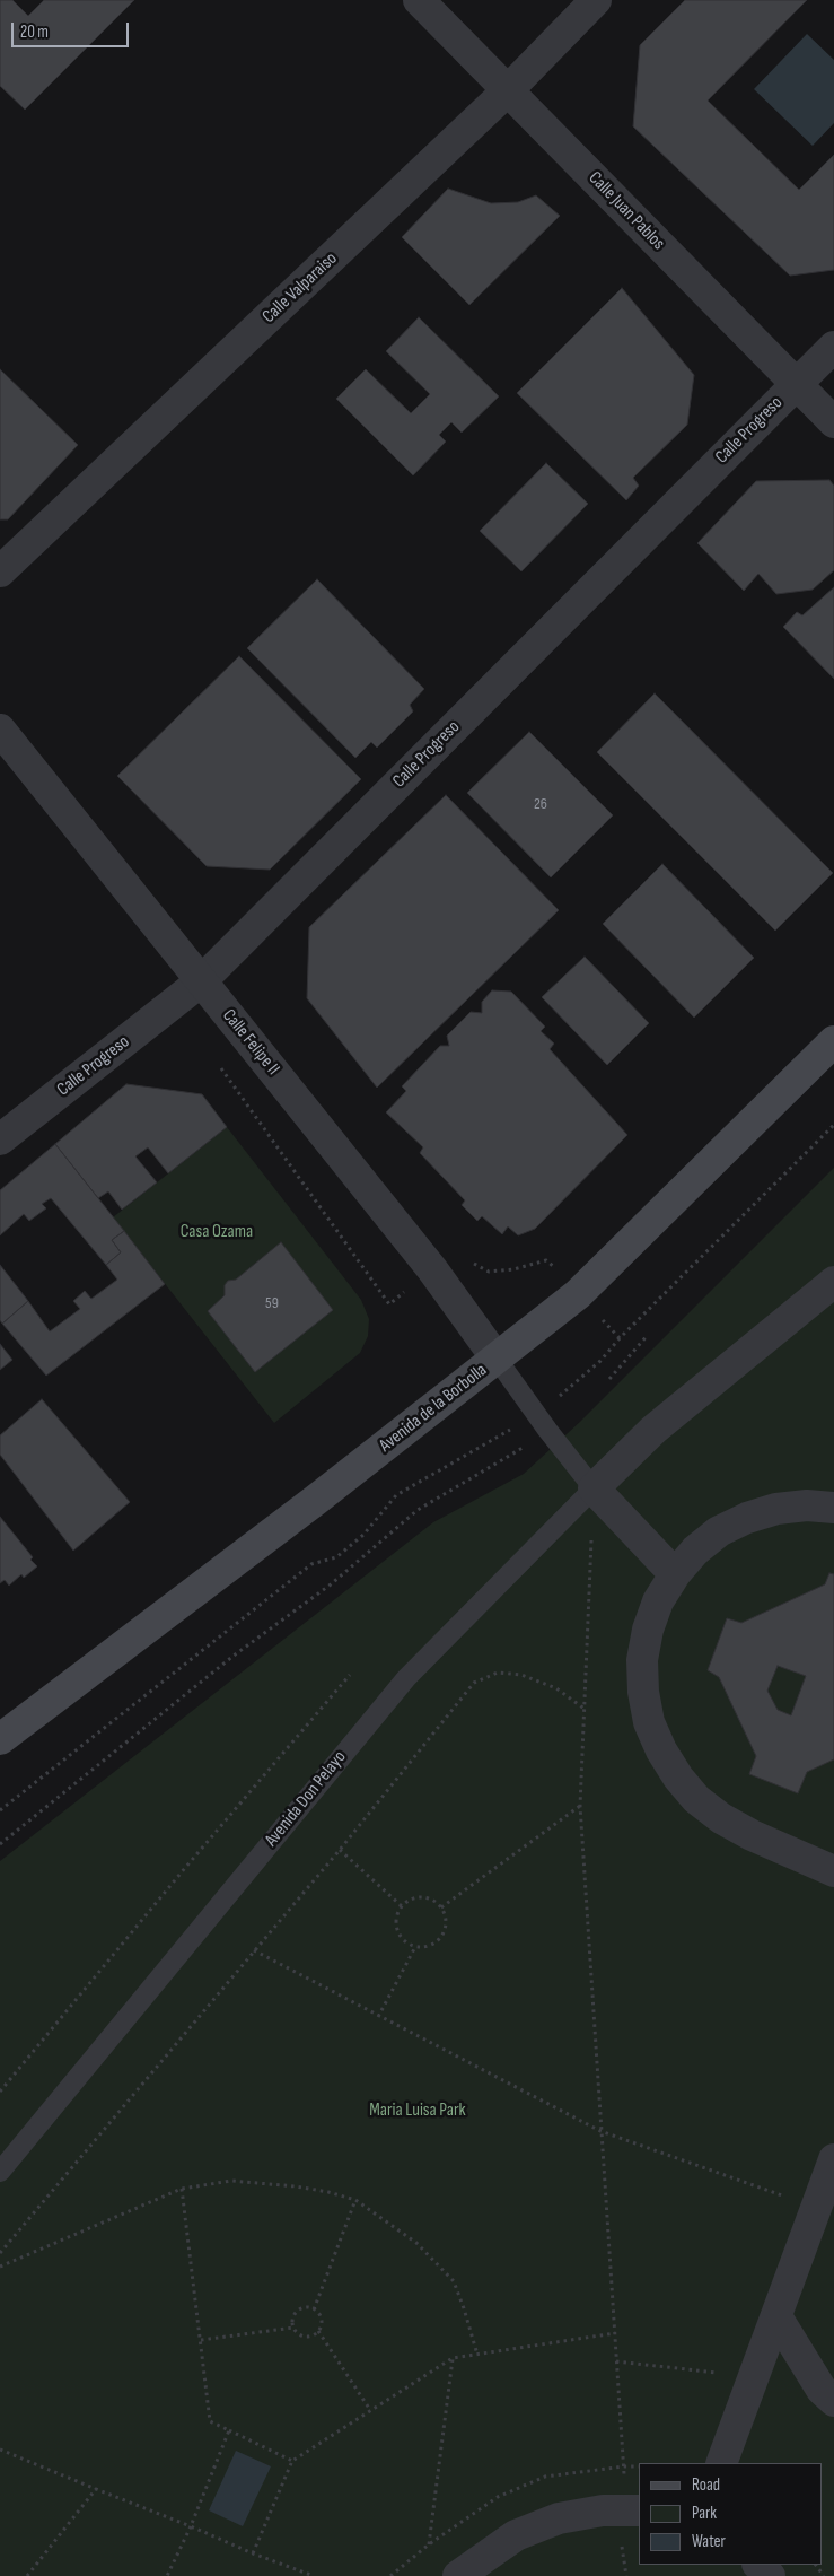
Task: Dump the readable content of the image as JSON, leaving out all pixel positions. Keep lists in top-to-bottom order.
{
  "streets": {
    "main road": ["Avenida de la Borbolla"],
    "street": [
      "Calle Juan Pablos",
      "Calle Valparaiso",
      "Calle Progreso",
      "Calle Felipe II"
    ],
    "lane": ["Avenida Don Pelayo"]
  },
  "crossings": [
    ["Calle Juan Pablos", "Calle Valparaiso"],
    ["Calle Juan Pablos", "Calle Progreso"],
    ["Calle Progreso", "Calle Felipe II"],
    ["Calle Felipe II", "Avenida de la Borbolla"]
  ],
  "parks": ["Casa Ozama", "Maria Luisa Park"],
  "house_numbers": ["26", "59"],
  "legend": ["Road", "Park", "Water"],
  "scale_bar": "20 m"
}
